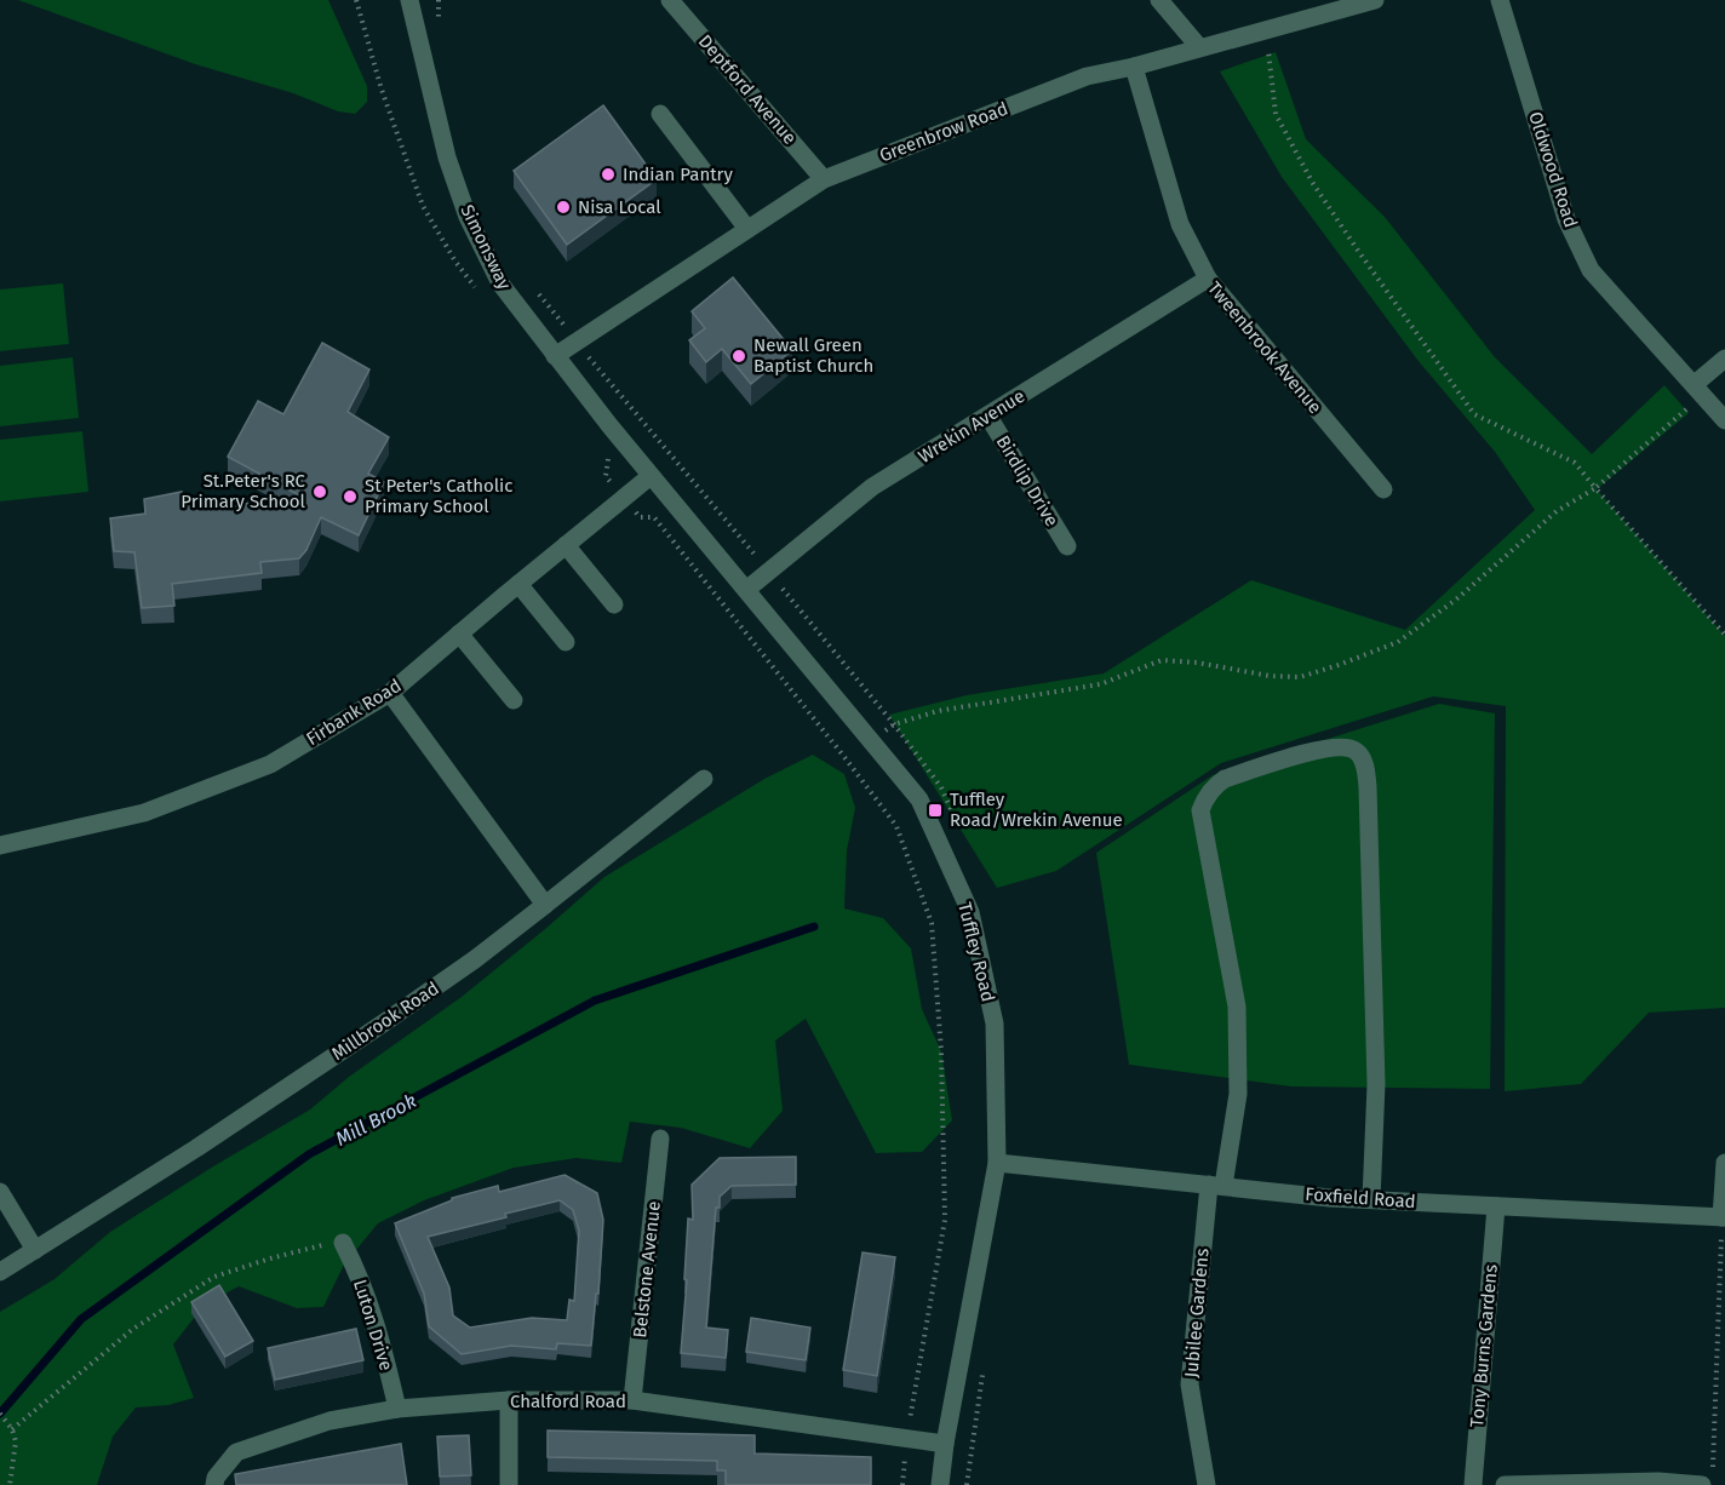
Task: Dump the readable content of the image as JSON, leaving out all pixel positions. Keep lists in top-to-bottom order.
{
  "streets": {
    "street": [
      "Deptford Avenue",
      "Greenbrow Road",
      "Oldwood Road",
      "Simonsway",
      "Tweenbrook Avenue",
      "Wrekin Avenue",
      "Birdlip Drive",
      "Firbank Road",
      "Tuffley Road",
      "Millbrook Road",
      "Foxfield Road",
      "Belstone Avenue",
      "Jubilee Gardens",
      "Luton Drive",
      "Tony Burns Gardens",
      "Chalford Road"
    ]
  },
  "crossings": [
    ["Deptford Avenue", "Greenbrow Road"],
    ["Greenbrow Road", "Simonsway"],
    ["Greenbrow Road", "Tweenbrook Avenue"],
    ["Simonsway", "Firbank Road"],
    ["Simonsway", "Tuffley Road"],
    ["Tweenbrook Avenue", "Wrekin Avenue"],
    ["Wrekin Avenue", "Birdlip Drive"],
    ["Wrekin Avenue", "Tuffley Road"],
    ["Firbank Road", "Tuffley Road"],
    ["Tuffley Road", "Foxfield Road"],
    ["Tuffley Road", "Chalford Road"],
    ["Foxfield Road", "Jubilee Gardens"],
    ["Foxfield Road", "Tony Burns Gardens"],
    ["Belstone Avenue", "Chalford Road"],
    ["Luton Drive", "Chalford Road"]
  ],
  "water": ["Mill Brook"],
  "places": {
    "other": [
      "Indian Pantry",
      "Nisa Local",
      "Newall Green Baptist Church",
      "St.Peter's RC Primary School",
      "St Peter's Catholic Primary School"
    ],
    "transit": ["Tuffley Road/Wrekin Avenue"]
  }
}
